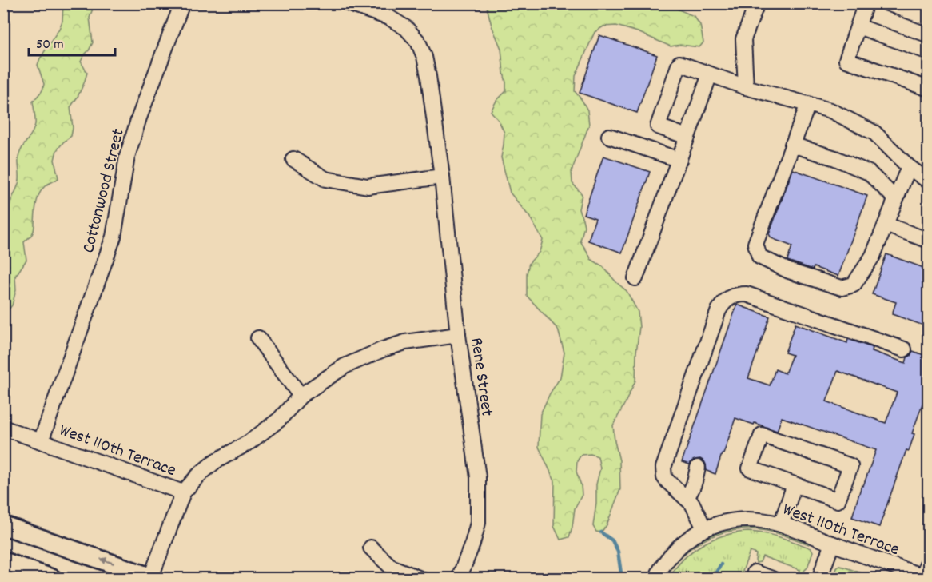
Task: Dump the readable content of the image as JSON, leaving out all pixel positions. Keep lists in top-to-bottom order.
{
  "streets": {
    "street": ["Cottonwood Street", "Rene Street", "West 110th Terrace"]
  },
  "crossings": [
    ["Cottonwood Street", "West 110th Terrace"],
    ["Rene Street", "West 110th Terrace"]
  ],
  "scale_bar": "50 m"
}
